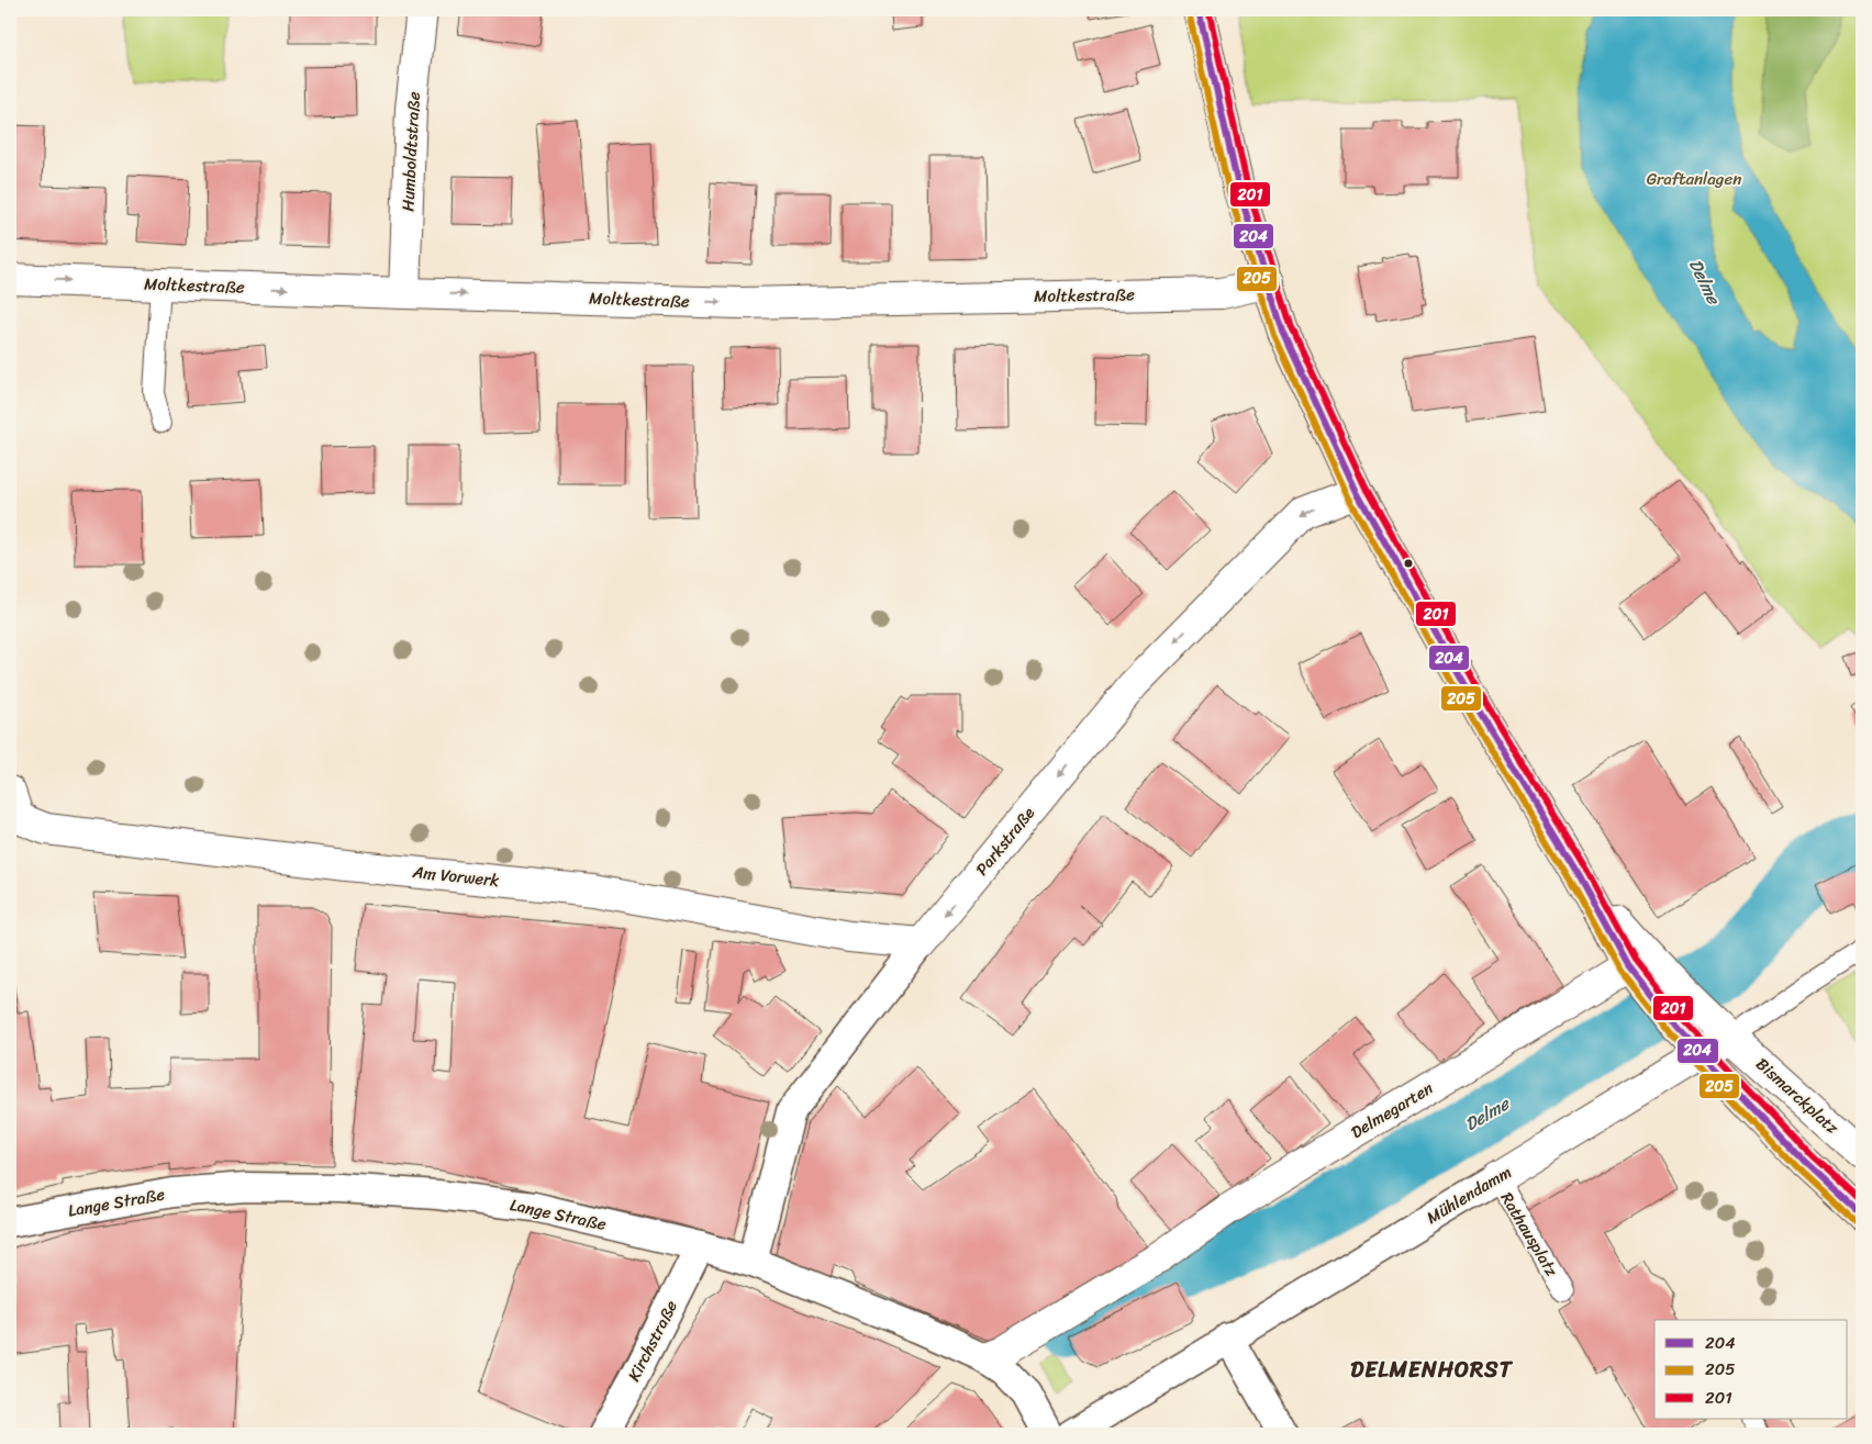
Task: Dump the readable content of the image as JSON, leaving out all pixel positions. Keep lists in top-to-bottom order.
{
  "streets": {
    "street": [
      "Humboldtstraße",
      "Moltkestraße",
      "Parkstraße",
      "Am Vorwerk",
      "Bismarckplatz",
      "Delmegarten",
      "Mühlendamm",
      "Lange Straße",
      "Kirchstraße"
    ],
    "lane": ["Rathausplatz"]
  },
  "crossings": [
    ["Humboldtstraße", "Moltkestraße"],
    ["Parkstraße", "Am Vorwerk"],
    ["Parkstraße", "Lange Straße"],
    ["Bismarckplatz", "Delmegarten"],
    ["Bismarckplatz", "Mühlendamm"],
    ["Delmegarten", "Lange Straße"],
    ["Mühlendamm", "Rathausplatz"],
    ["Lange Straße", "Kirchstraße"]
  ],
  "one_way": ["Moltkestraße", "Parkstraße"],
  "districts": ["DELMENHORST"],
  "water": ["Delme"],
  "parks": ["Graftanlagen"],
  "lines": ["transit line 204", "transit line 201", "transit line 205"],
  "legend": ["204", "205", "201"]
}
